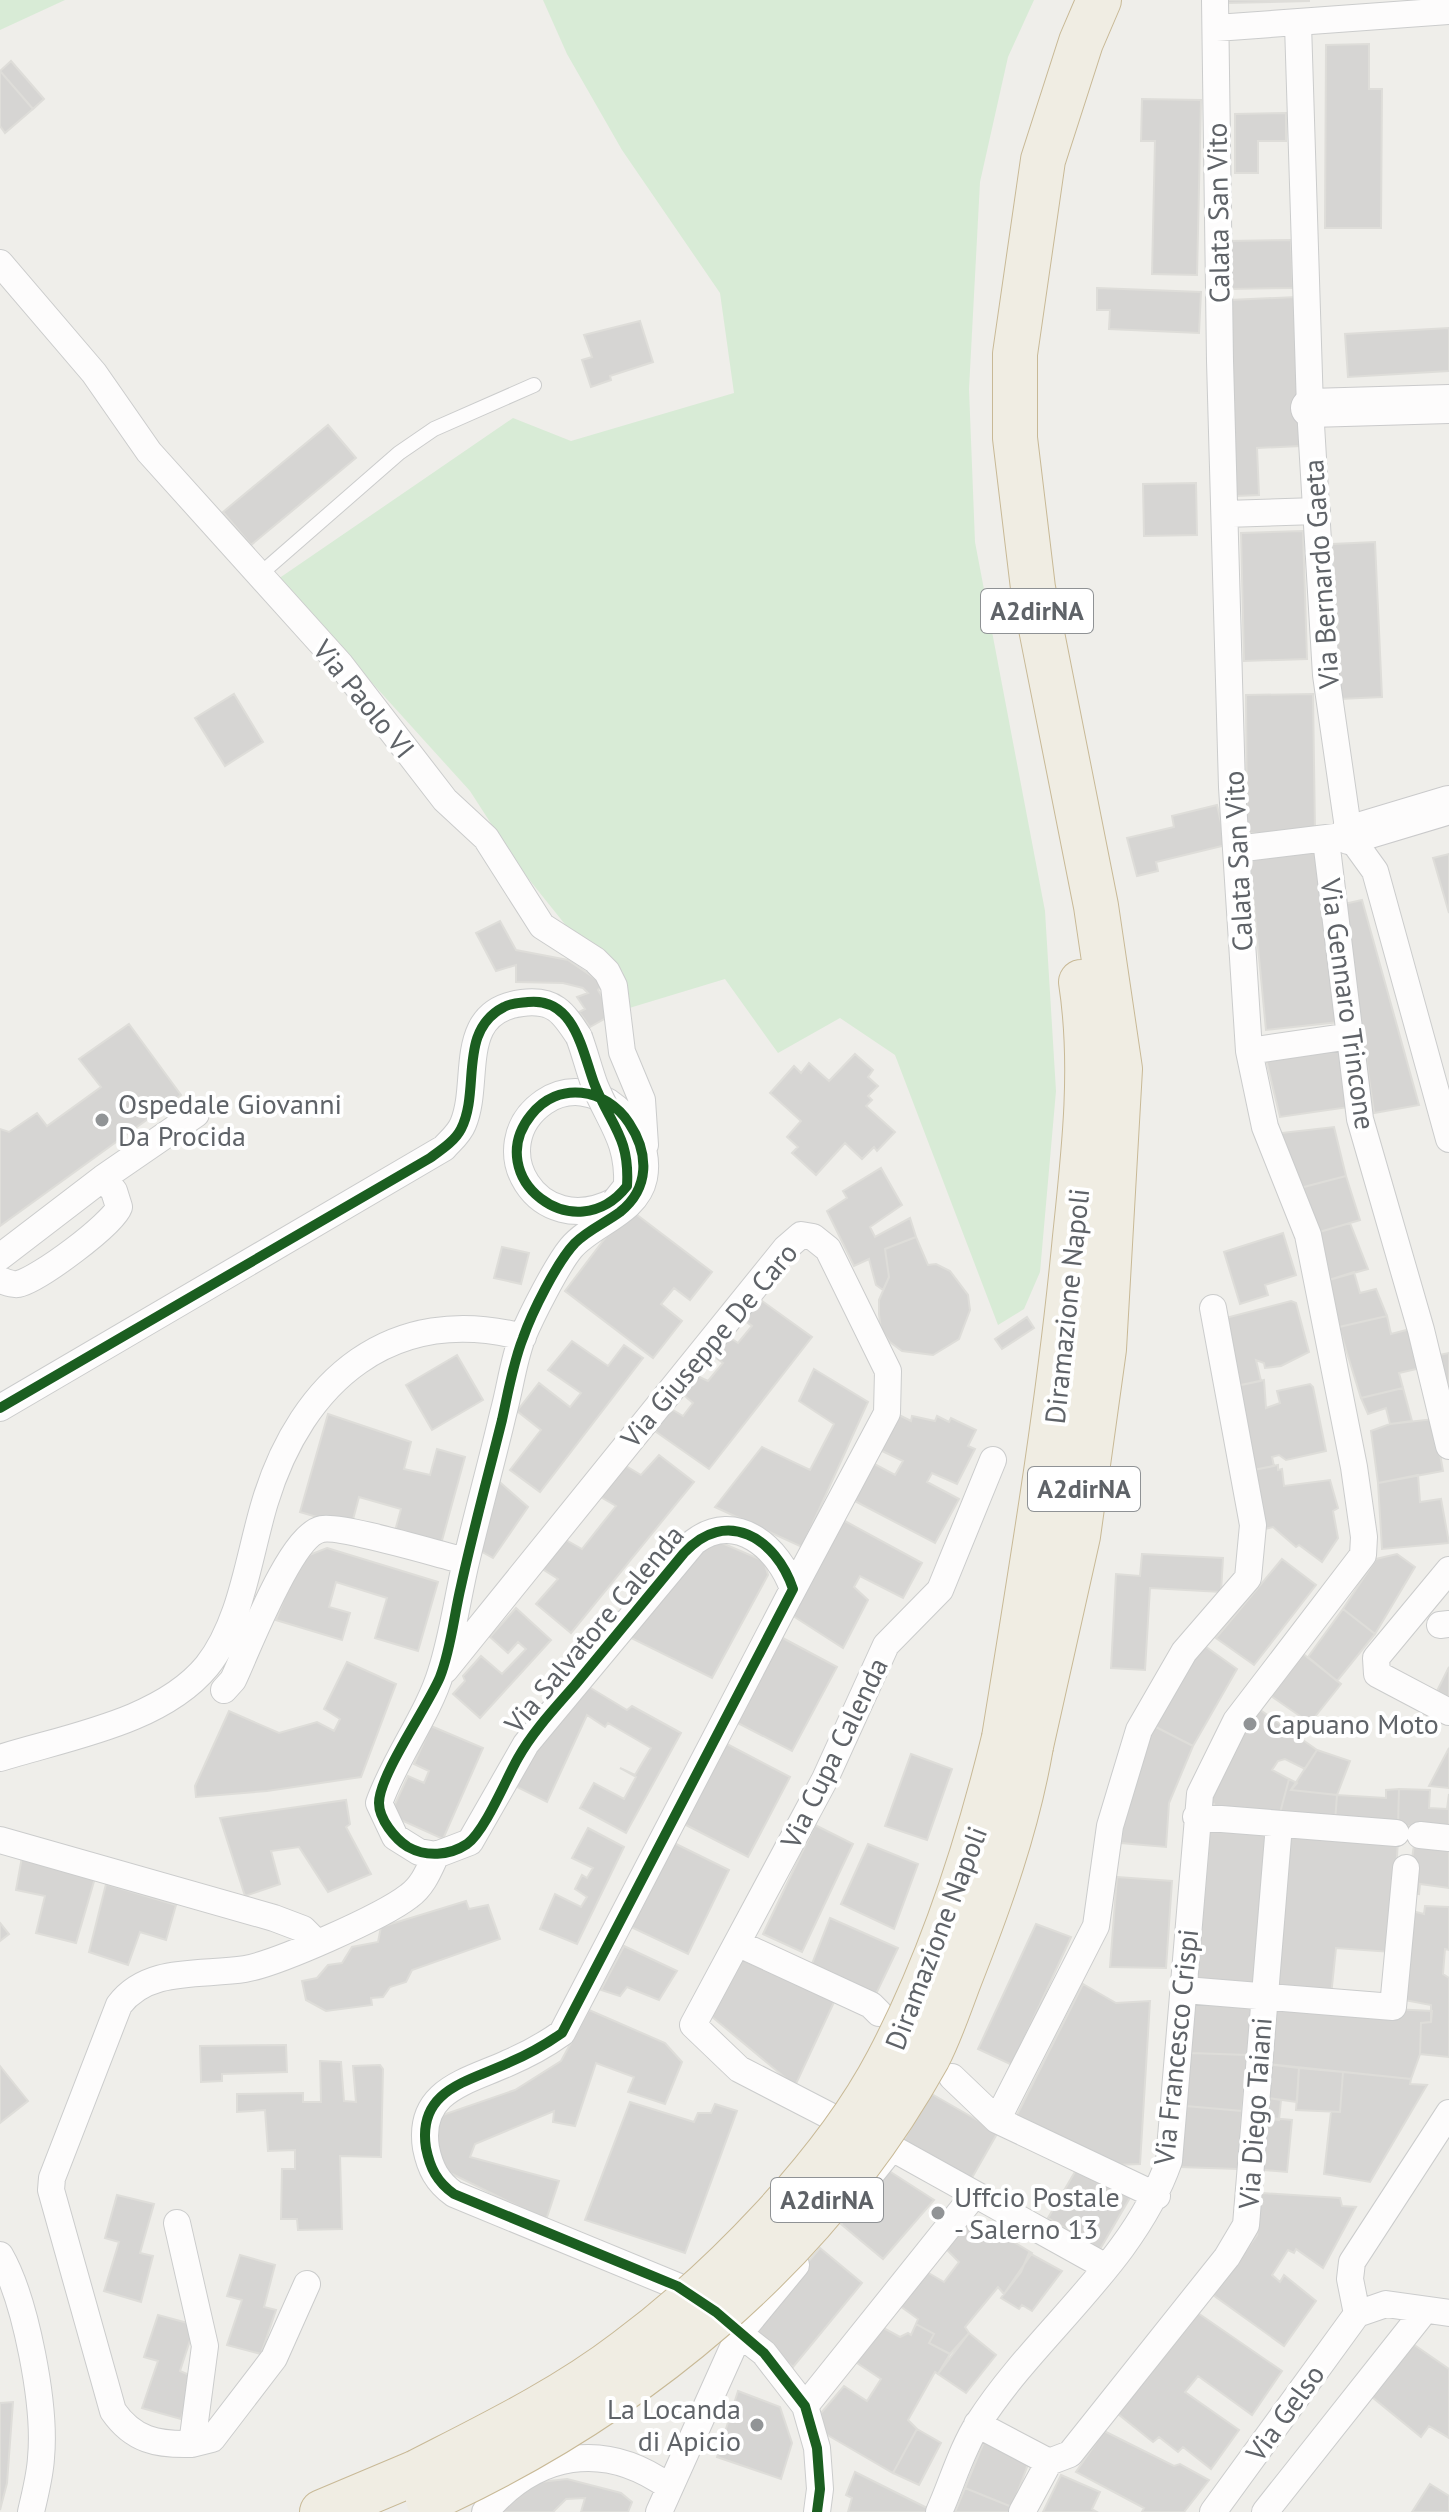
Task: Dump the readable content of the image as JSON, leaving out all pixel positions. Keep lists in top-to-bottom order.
{
  "streets": {
    "highway": ["A2dirNA", "Diramazione Napoli"],
    "street": [
      "Calata San Vito",
      "Via Bernardo Gaeta",
      "Via Paolo VI",
      "Via Gennaro Trincone",
      "Via Giuseppe De Caro",
      "Via Salvatore Calenda",
      "Via Cupa Calenda",
      "Via Francesco Crispi",
      "Via Diego Taiani",
      "Via Gelso"
    ]
  },
  "crossings": [
    ["Calata San Vito", "Via Francesco Crispi"],
    ["Via Bernardo Gaeta", "Via Gennaro Trincone"],
    ["Via Giuseppe De Caro", "Via Salvatore Calenda"]
  ],
  "places": [
    "Ospedale Giovanni Da Procida",
    "Capuano Moto",
    "Uffcio Postale - Salerno 13",
    "La Locanda di Apicio"
  ]
}
